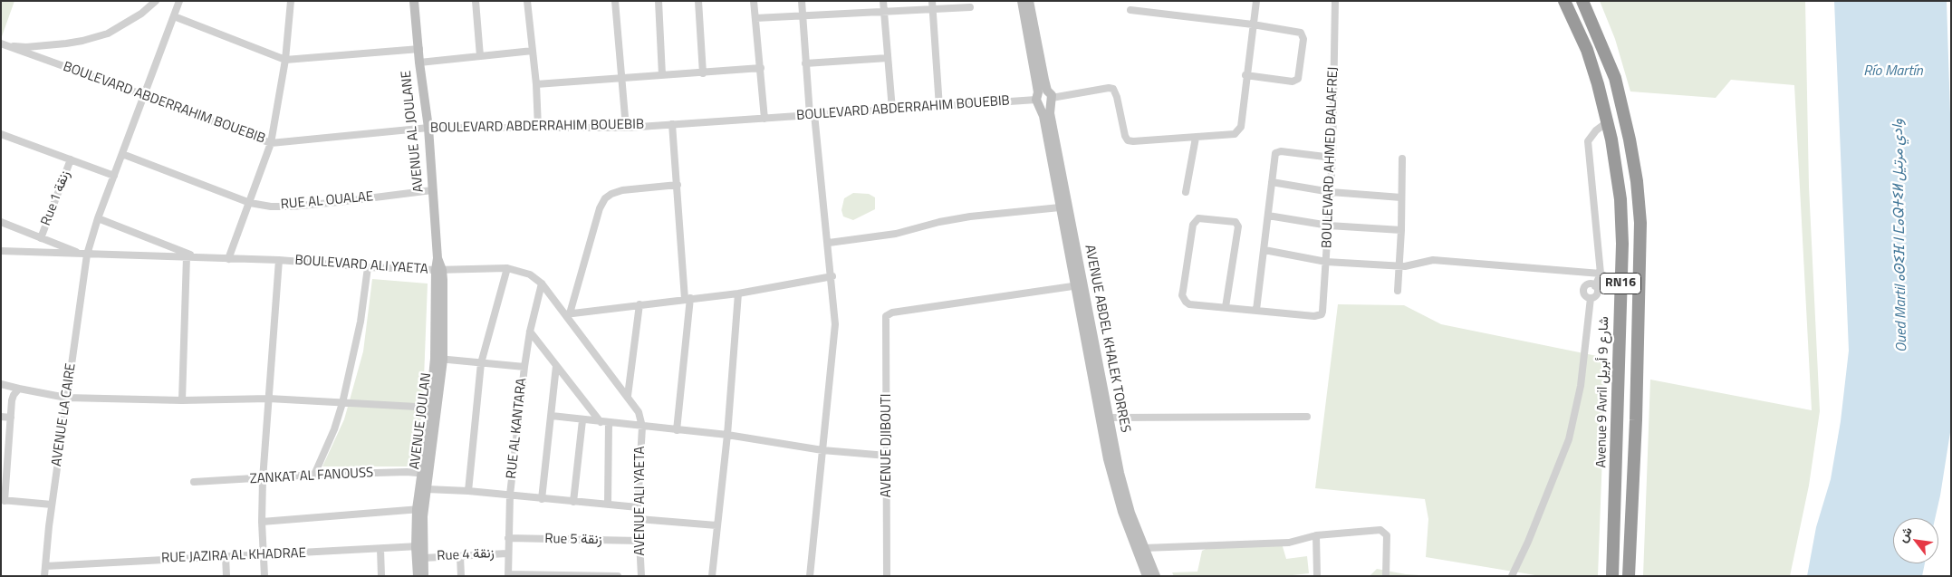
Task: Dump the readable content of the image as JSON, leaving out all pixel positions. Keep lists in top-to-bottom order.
{
  "streets": {
    "highway": ["RN16", "Avenue 9 Avril شارع 9 أبريل"],
    "main road": ["AVENUE AL JOULANE", "AVENUE ABDEL KHALEK TORRES", "AVENUE JOULAN"],
    "street": [
      "BOULEVARD ABDERRAHIM BOUEBIB",
      "BOULEVARD AHMED BALAFREJ",
      "Rue 1 زنقة",
      "RUE AL OUALAE",
      "BOULEVARD ALI YAETA",
      "AVENUE LA CAIRE",
      "RUE AL KANTARA",
      "AVENUE DJIBOUTI",
      "ZANKAT AL FANOUSS",
      "AVENUE ALI YAETA",
      "Rue 5 زنقة",
      "Rue 4 زنقة",
      "RUE JAZIRA AL KHADRAE"
    ]
  },
  "crossings": [
    ["BOULEVARD ABDERRAHIM BOUEBIB", "AVENUE AL JOULANE"],
    ["BOULEVARD ABDERRAHIM BOUEBIB", "AVENUE ABDEL KHALEK TORRES"],
    ["BOULEVARD ABDERRAHIM BOUEBIB", "AVENUE LA CAIRE"],
    ["AVENUE AL JOULANE", "RUE AL OUALAE"],
    ["AVENUE AL JOULANE", "BOULEVARD ALI YAETA"],
    ["AVENUE AL JOULANE", "AVENUE JOULAN"],
    ["RUE AL OUALAE", "AVENUE LA CAIRE"],
    ["BOULEVARD ALI YAETA", "AVENUE LA CAIRE"],
    ["BOULEVARD ALI YAETA", "AVENUE JOULAN"],
    ["BOULEVARD ALI YAETA", "RUE AL KANTARA"],
    ["BOULEVARD ALI YAETA", "AVENUE ALI YAETA"],
    ["AVENUE ABDEL KHALEK TORRES", "AVENUE DJIBOUTI"],
    ["AVENUE LA CAIRE", "RUE JAZIRA AL KHADRAE"],
    ["AVENUE JOULAN", "ZANKAT AL FANOUSS"],
    ["AVENUE JOULAN", "Rue 4 زنقة"],
    ["AVENUE JOULAN", "RUE JAZIRA AL KHADRAE"],
    ["RUE AL KANTARA", "Rue 5 زنقة"],
    ["RUE AL KANTARA", "Rue 4 زنقة"],
    ["AVENUE ALI YAETA", "Rue 5 زنقة"]
  ],
  "water": ["Río Martín", "Oued Martil ⴰⵙⵉⴼ ⵏ ⵎⴰⵕⵜⵉⵍ وادي مرتيل"],
  "north": "top left"
}
